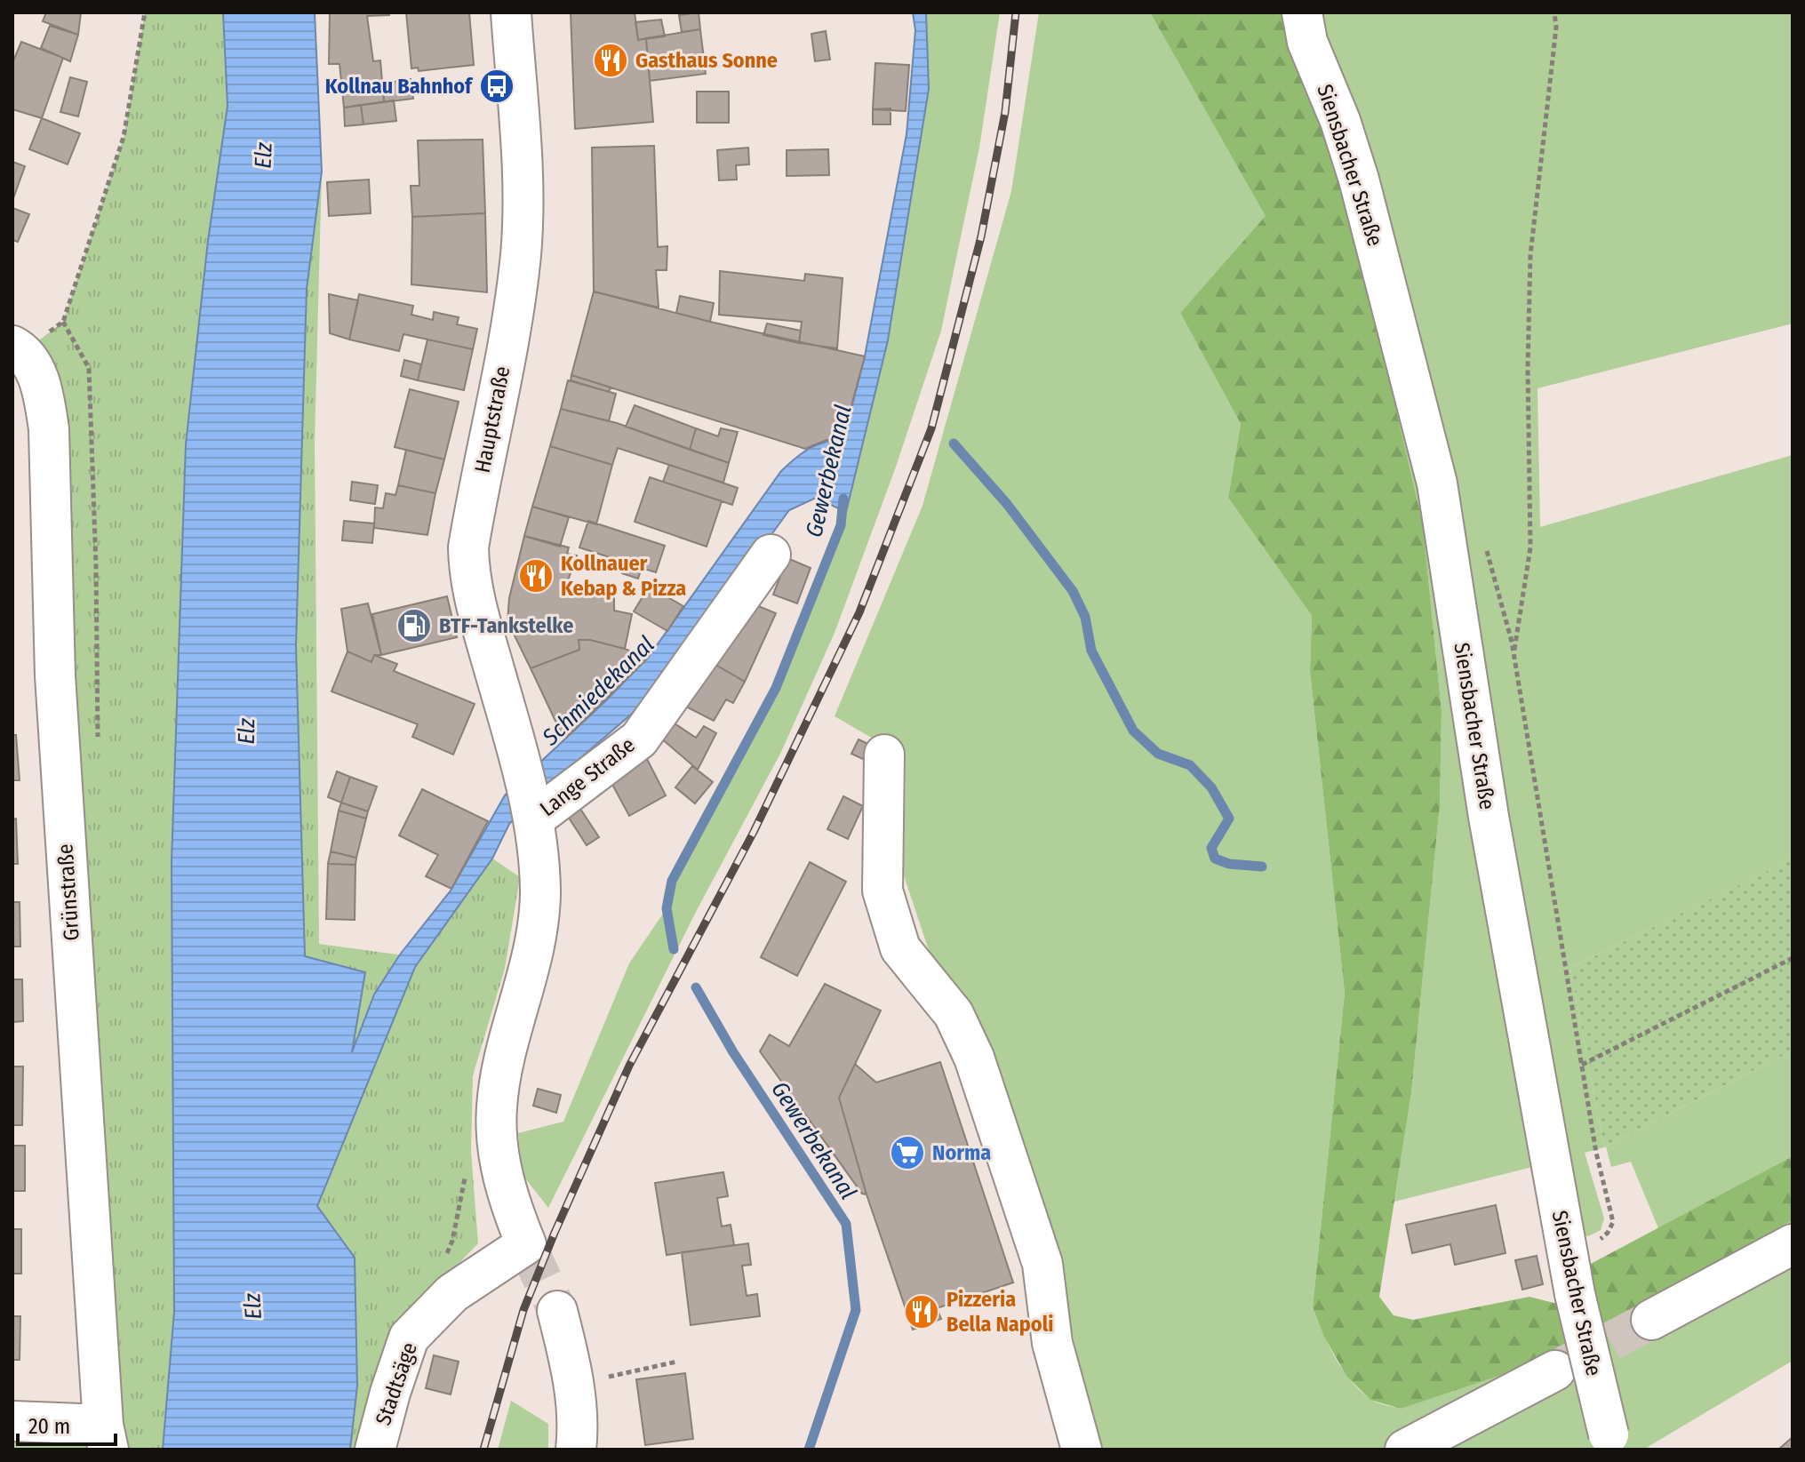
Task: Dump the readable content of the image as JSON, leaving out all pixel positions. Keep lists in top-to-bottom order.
{
  "streets": {
    "street": [
      "Siensbacher Straße",
      "Hauptstraße",
      "Lange Straße",
      "Grünstraße",
      "Stadtsäge"
    ]
  },
  "crossings": [
    ["Hauptstraße", "Lange Straße"],
    ["Lange Straße", "Stadtsäge"]
  ],
  "water": ["Elz", "Gewerbekanal", "Schmiedekanal"],
  "places": {
    "restaurant": ["Gasthaus Sonne", "Kollnauer Kebap & Pizza", "Pizzeria Bella Napoli"],
    "bus stop": ["Kollnau Bahnhof"],
    "fuel station": ["BTF-Tankstelke"],
    "supermarket": ["Norma"]
  },
  "scale_bar": "20 m"
}
